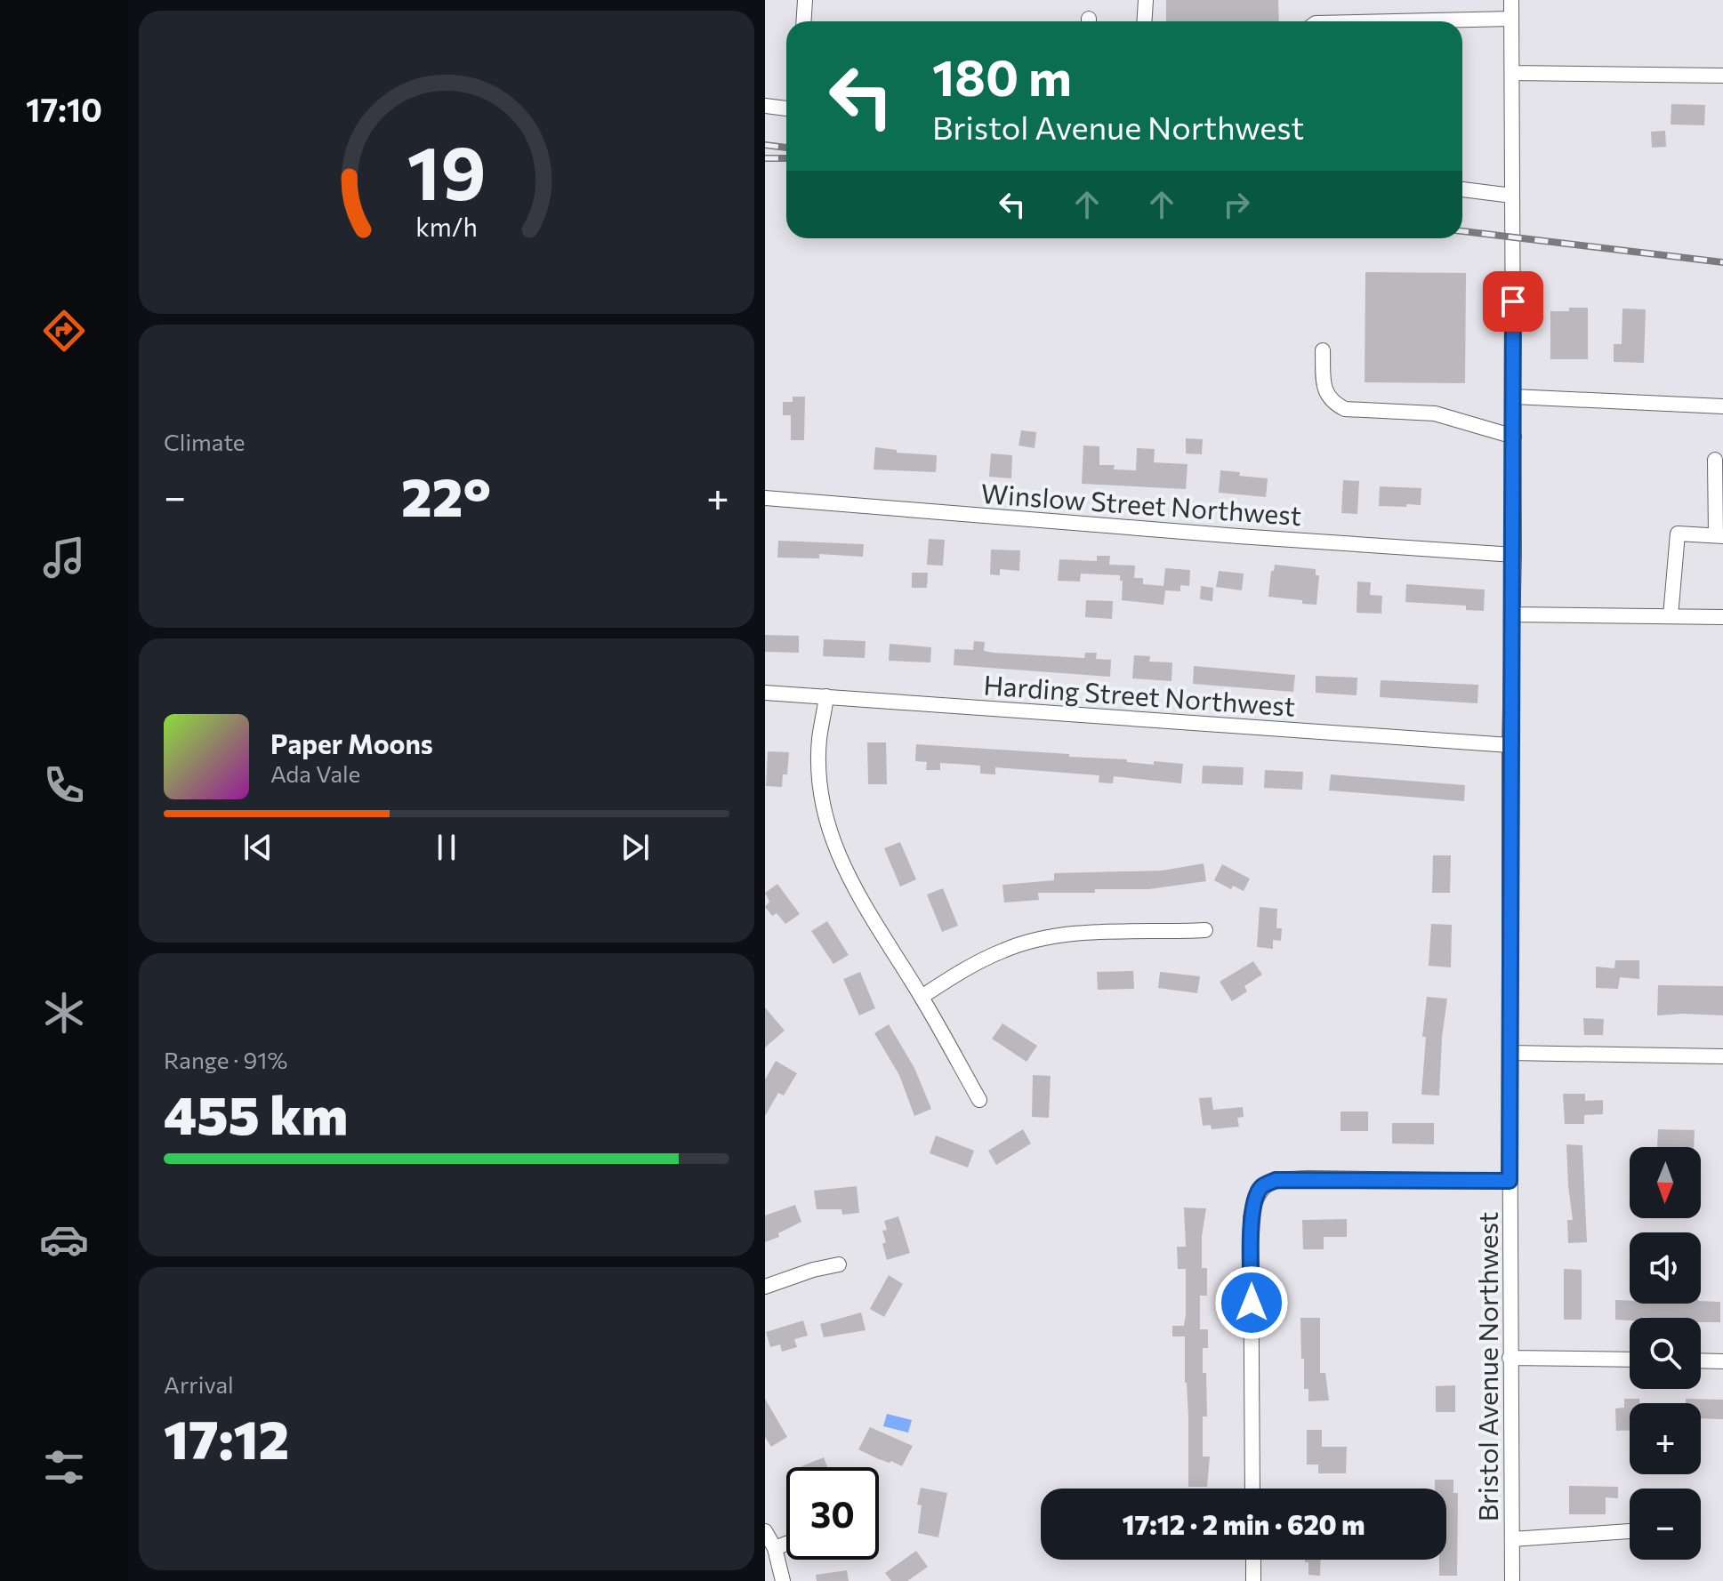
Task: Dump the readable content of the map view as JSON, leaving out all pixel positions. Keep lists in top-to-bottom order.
{
  "streets": {
    "street": ["Winslow Street Northwest", "Harding Street Northwest", "Bristol Avenue Northwest"]
  },
  "crossings": [
    ["Winslow Street Northwest", "Bristol Avenue Northwest"],
    ["Harding Street Northwest", "Bristol Avenue Northwest"]
  ],
  "north": "bottom",
  "page": {
    "tabs": "17:10",
    "turn": ["180 m", "Bristol Avenue Northwest"],
    "tile": [
      "Climate",
      ["Range · 91%", "455 km"],
      ["Arrival", "17:12"]
    ],
    "heat": ["−", "22°", "+"],
    "song": ["Paper Moons", "Ada Vale"],
    "map_buttons": ["+", "−"],
    "limit": "30",
    "trip": "17:12 · 2 min · 620 m",
    "gauge": ["19", "km/h"]
  }
}
